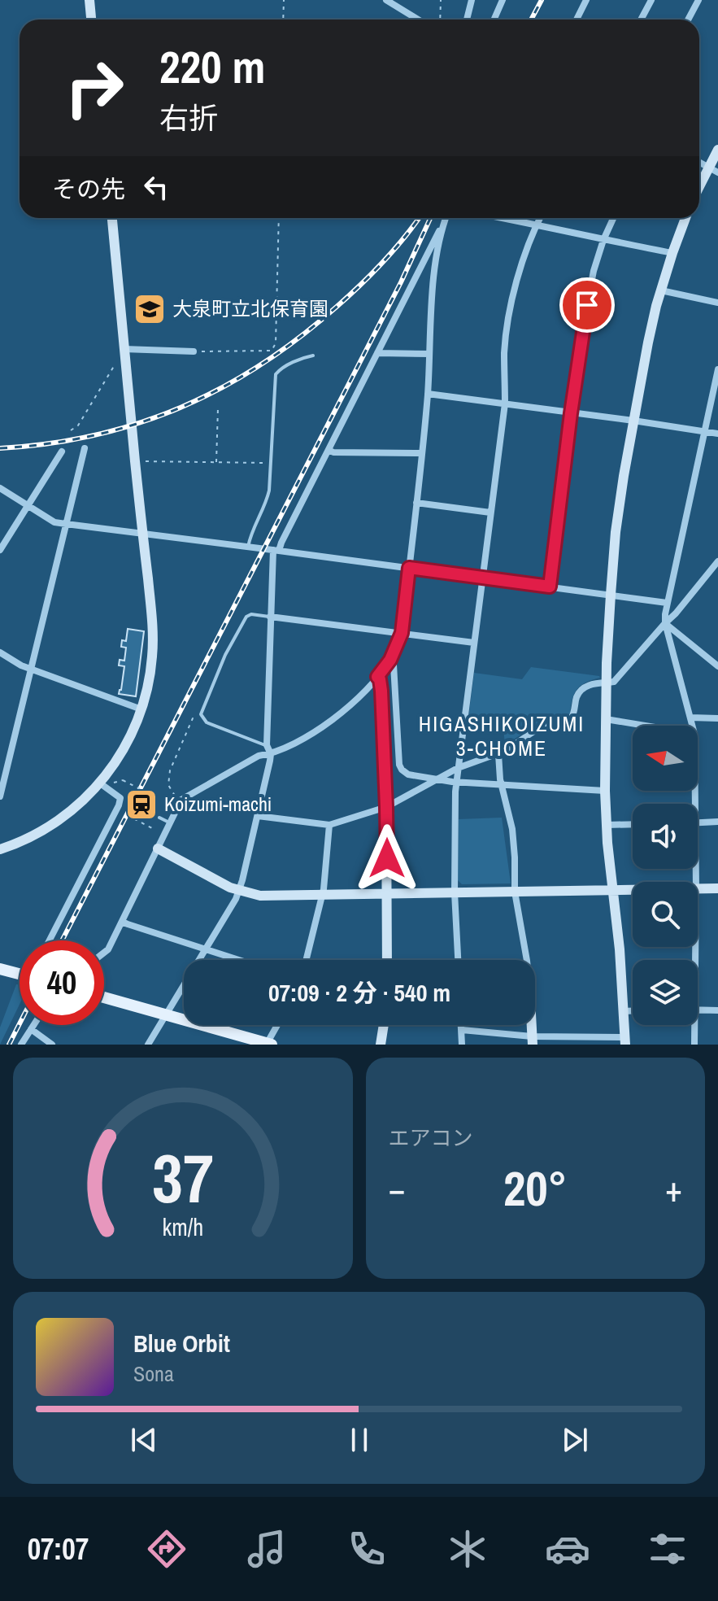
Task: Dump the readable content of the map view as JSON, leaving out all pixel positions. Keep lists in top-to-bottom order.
{
  "districts": ["HIGASHIKOIZUMI 3-CHOME"],
  "places": {
    "school or university": ["大泉町立北保育園"],
    "station": ["Koizumi-machi"]
  },
  "north": "left",
  "page": {
    "turn": ["220 m", "右折"],
    "then": "その先",
    "limit": "40",
    "trip": "07:09 · 2 分 · 540 m",
    "tile": "エアコン",
    "heat": ["−", "20°", "+"],
    "song": ["Blue Orbit", "Sona"],
    "tabs": "07:07",
    "gauge": ["37", "km/h"]
  }
}
